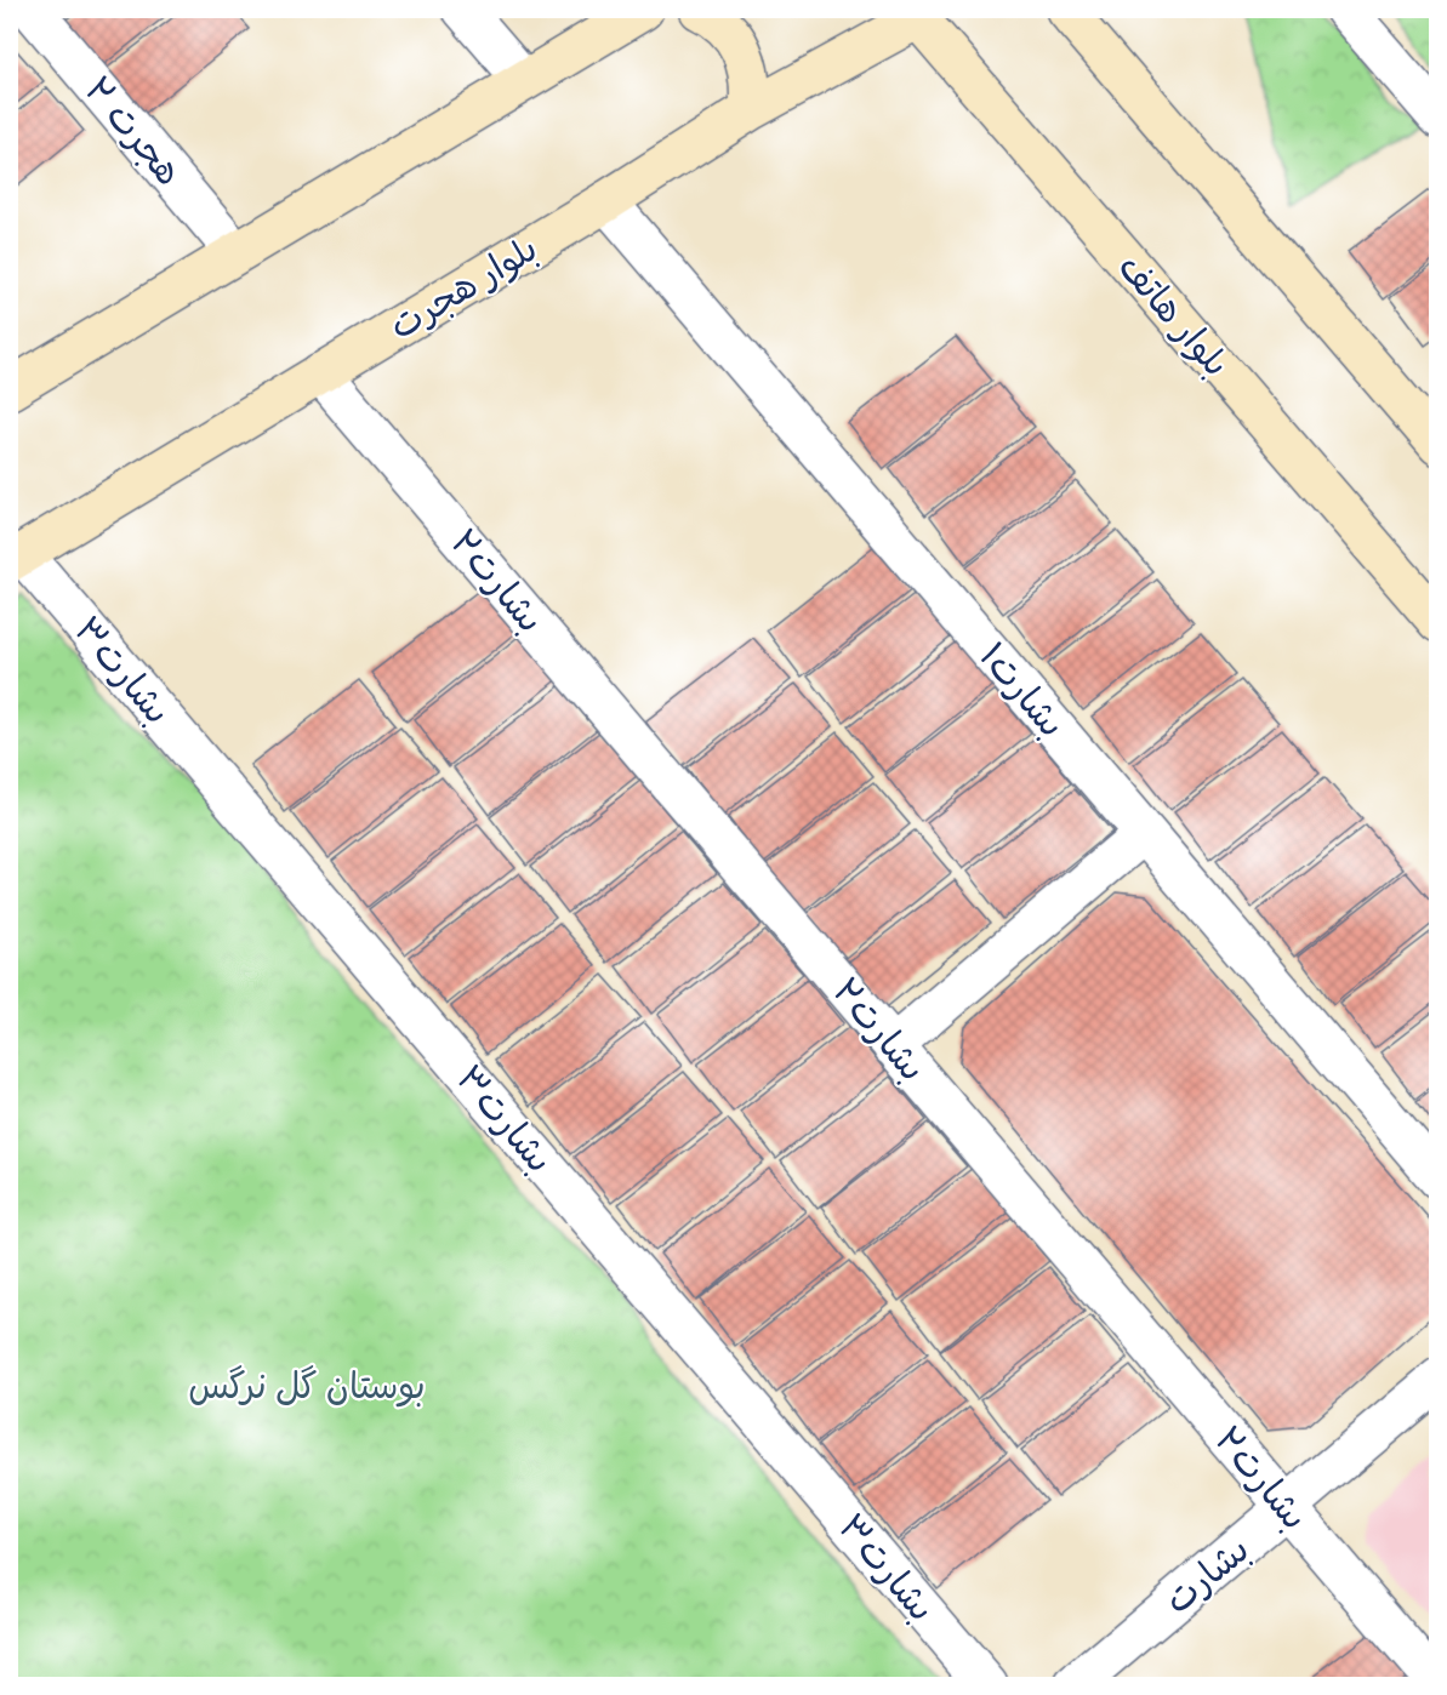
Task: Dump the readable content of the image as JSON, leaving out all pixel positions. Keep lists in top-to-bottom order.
{
  "streets": {
    "main road": ["بلوار هجرت", "بلوار هاتف"],
    "street": [
      "هجرت ۲",
      "بشارت۲",
      "بشارت۳",
      "بشارت۱",
      "بشارت"
    ]
  },
  "crossings": [
    ["بلوار هجرت", "بلوار هاتف"],
    ["بلوار هجرت", "بشارت۲"],
    ["بلوار هجرت", "بشارت۳"],
    ["بلوار هجرت", "بشارت۱"],
    ["بشارت۲", "بشارت"]
  ],
  "parks": ["بوستان گل نرگس"]
}
